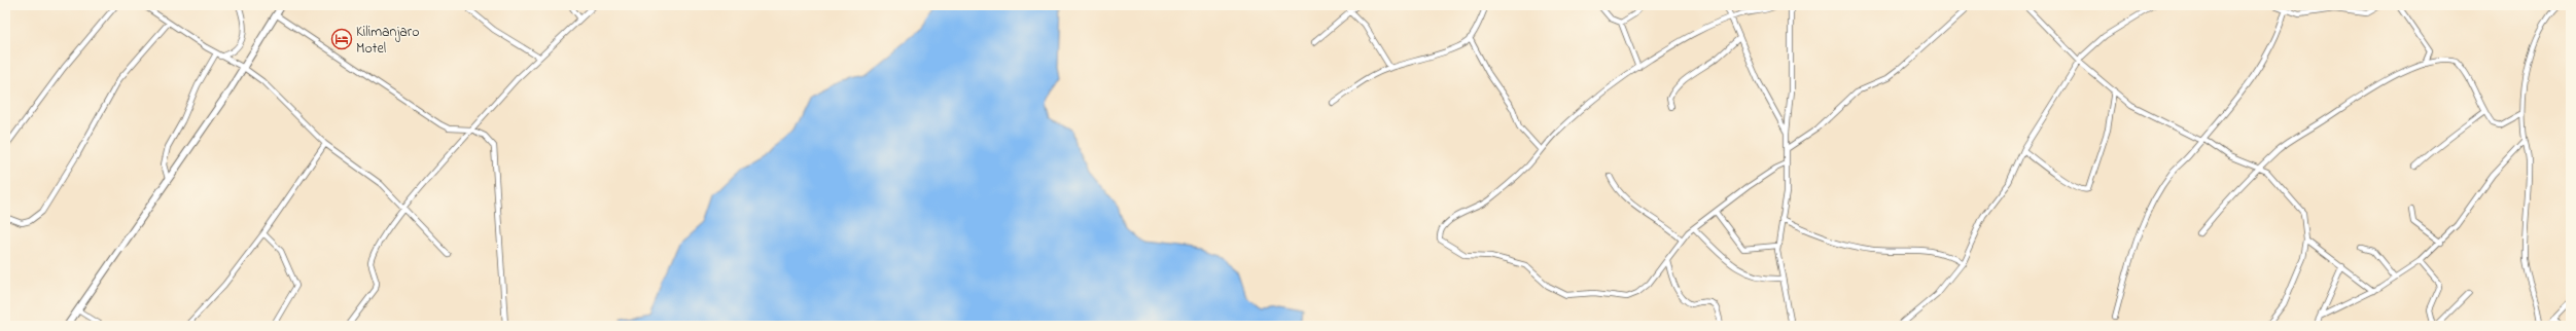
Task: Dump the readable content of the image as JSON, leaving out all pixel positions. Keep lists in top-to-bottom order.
{
  "places": {
    "hotel": ["Kilimanjaro Motel"]
  }
}
